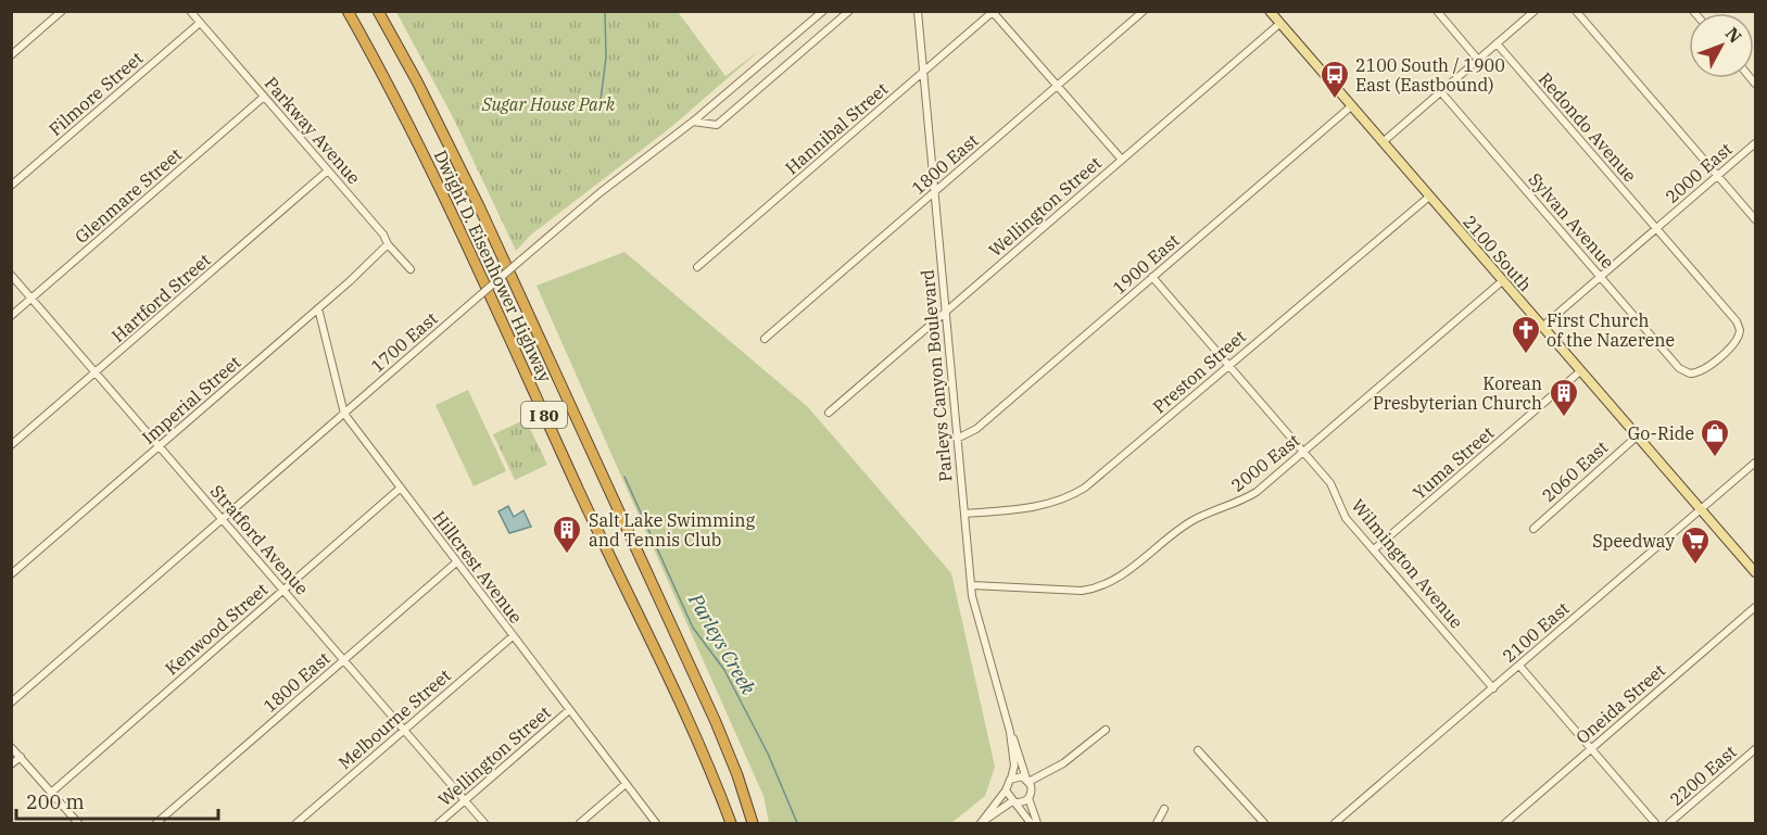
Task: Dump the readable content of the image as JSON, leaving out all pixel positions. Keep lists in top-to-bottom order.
{
  "streets": {
    "highway": ["Dwight D. Eisenhower Highway", "I 80"],
    "main road": ["2100 South"],
    "street": [
      "Filmore Street",
      "Redondo Avenue",
      "Hannibal Street",
      "Parkway Avenue",
      "1800 East",
      "2000 East",
      "Glenmare Street",
      "Wellington Street",
      "Sylvan Avenue",
      "1900 East",
      "Hartford Street",
      "1700 East",
      "Preston Street",
      "Parleys Canyon Boulevard",
      "Imperial Street",
      "Yuma Street",
      "2060 East",
      "Stratford Avenue",
      "Wilmington Avenue",
      "Hillcrest Avenue",
      "Kenwood Street",
      "2100 East",
      "Oneida Street",
      "Melbourne Street",
      "2200 East"
    ]
  },
  "crossings": [
    ["Filmore Street", "Parkway Avenue"],
    ["Redondo Avenue", "2000 East"],
    ["Redondo Avenue", "Sylvan Avenue"],
    ["Hannibal Street", "Parleys Canyon Boulevard"],
    ["Parkway Avenue", "Glenmare Street"],
    ["Parkway Avenue", "Hartford Street"],
    ["Parkway Avenue", "Imperial Street"],
    ["1800 East", "Parleys Canyon Boulevard"],
    ["1800 East", "Stratford Avenue"],
    ["1800 East", "Hillcrest Avenue"],
    ["2000 East", "Sylvan Avenue"],
    ["2000 East", "2100 South"],
    ["2000 East", "Parleys Canyon Boulevard"],
    ["2000 East", "Wilmington Avenue"],
    ["Glenmare Street", "Stratford Avenue"],
    ["Wellington Street", "2100 South"],
    ["Wellington Street", "Parleys Canyon Boulevard"],
    ["Wellington Street", "Stratford Avenue"],
    ["Wellington Street", "Hillcrest Avenue"],
    ["2100 South", "1900 East"],
    ["2100 South", "Preston Street"],
    ["2100 South", "Yuma Street"],
    ["2100 South", "2060 East"],
    ["2100 South", "2100 East"],
    ["1900 East", "Parleys Canyon Boulevard"],
    ["1900 East", "Wilmington Avenue"],
    ["Hartford Street", "Stratford Avenue"],
    ["1700 East", "Stratford Avenue"],
    ["1700 East", "Hillcrest Avenue"],
    ["Preston Street", "Parleys Canyon Boulevard"],
    ["Preston Street", "Wilmington Avenue"],
    ["Imperial Street", "Stratford Avenue"],
    ["Imperial Street", "Hillcrest Avenue"],
    ["Yuma Street", "Wilmington Avenue"],
    ["Stratford Avenue", "Kenwood Street"],
    ["Stratford Avenue", "Melbourne Street"],
    ["Wilmington Avenue", "2100 East"],
    ["Hillcrest Avenue", "Kenwood Street"],
    ["Hillcrest Avenue", "Melbourne Street"]
  ],
  "water": ["Parleys Creek"],
  "parks": ["Sugar House Park"],
  "places": {
    "bus stop": ["2100 South / 1900 East (Eastbound)"],
    "church": ["First Church of the Nazerene"],
    "building": ["Korean Presbyterian Church", "Salt Lake Swimming and Tennis Club"],
    "shop": ["Go-Ride"],
    "supermarket": ["Speedway"]
  },
  "scale_bar": "200 m",
  "north": "top right"
}
